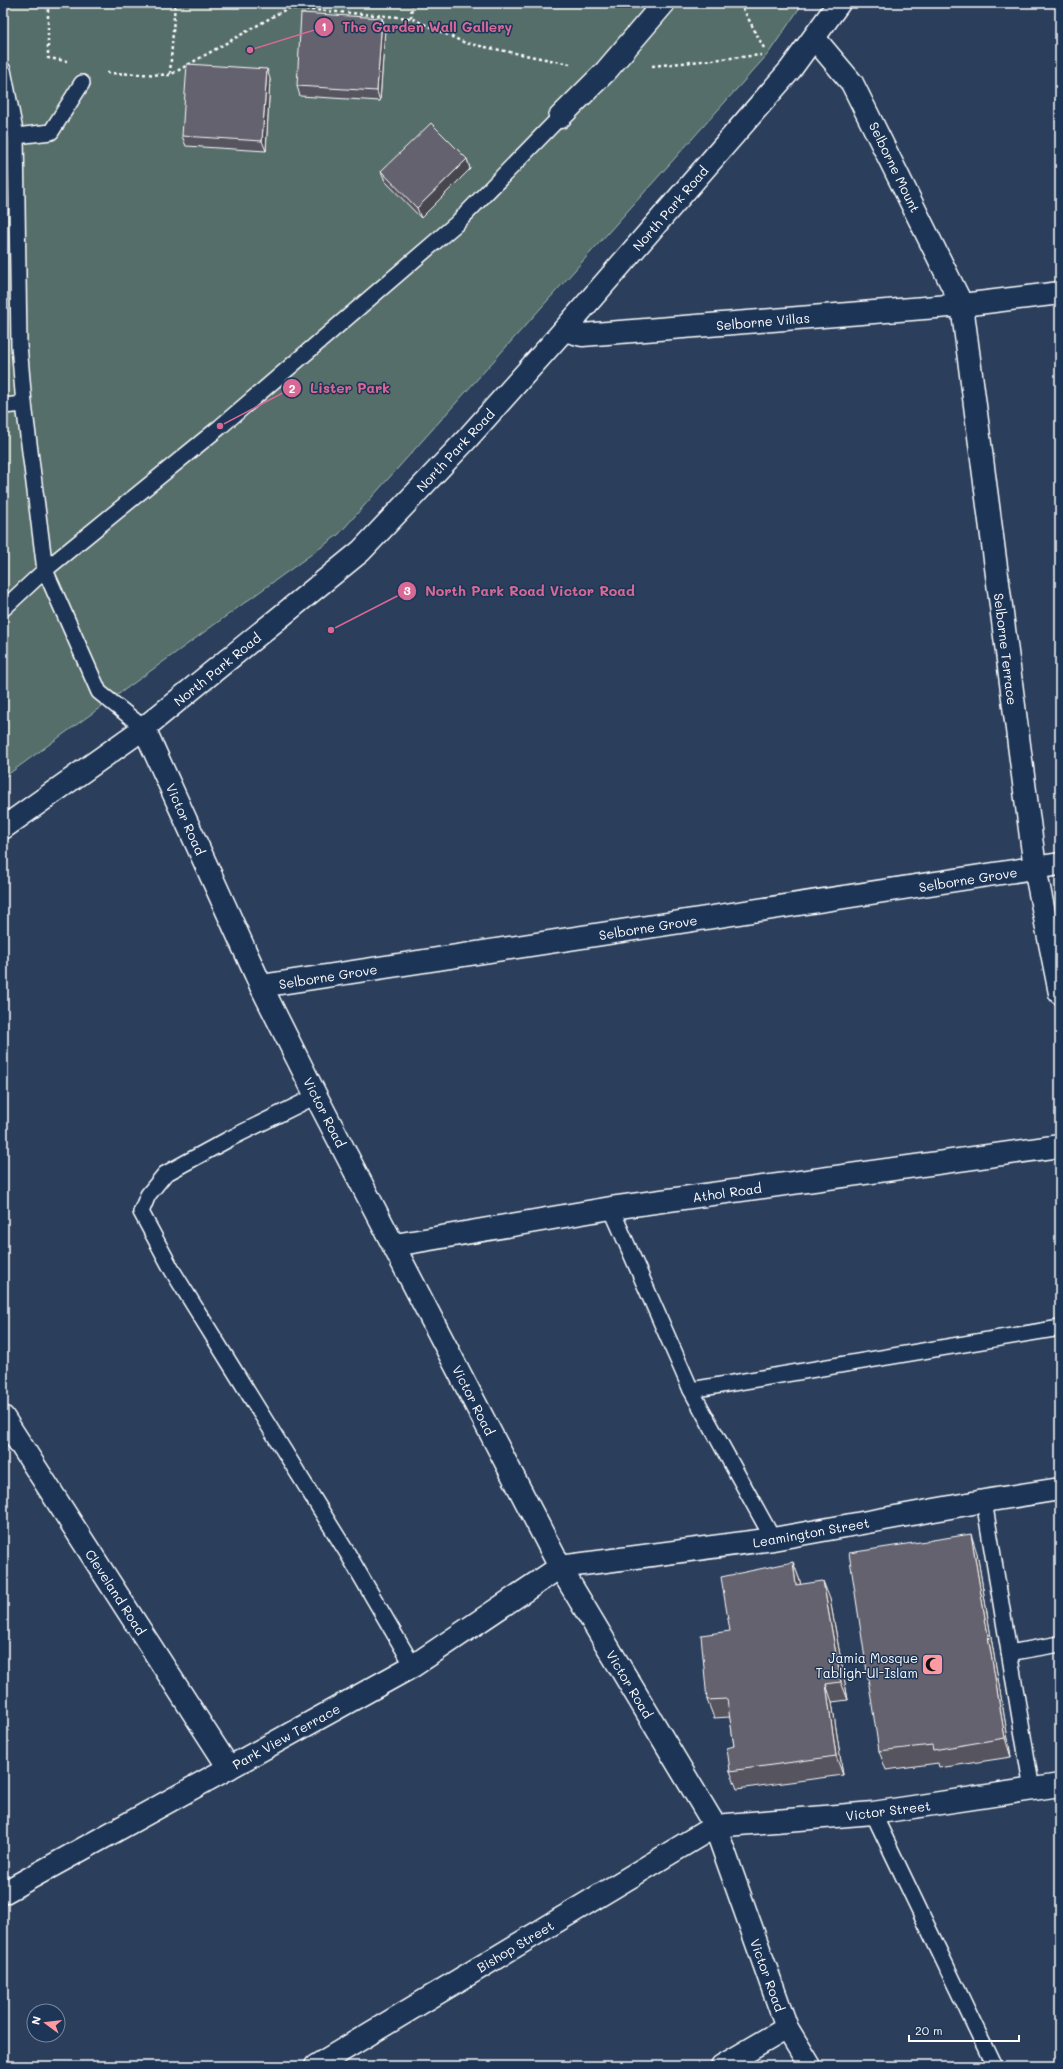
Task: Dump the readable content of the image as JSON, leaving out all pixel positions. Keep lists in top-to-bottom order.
{
  "streets": {
    "street": [
      "Selborne Mount",
      "North Park Road",
      "Selborne Villas",
      "Selborne Terrace",
      "Victor Road",
      "Selborne Grove",
      "Athol Road",
      "Leamington Street",
      "Cleveland Road",
      "Park View Terrace",
      "Victor Street",
      "Bishop Street"
    ]
  },
  "crossings": [
    ["Selborne Mount", "North Park Road"],
    ["Selborne Mount", "Selborne Villas"],
    ["Selborne Mount", "Selborne Terrace"],
    ["North Park Road", "Selborne Villas"],
    ["North Park Road", "Victor Road"],
    ["Selborne Villas", "Selborne Terrace"],
    ["Selborne Terrace", "Selborne Grove"],
    ["Victor Road", "Selborne Grove"],
    ["Victor Road", "Athol Road"],
    ["Victor Road", "Leamington Street"],
    ["Victor Road", "Park View Terrace"],
    ["Victor Road", "Victor Street"],
    ["Victor Road", "Bishop Street"],
    ["Leamington Street", "Park View Terrace"],
    ["Cleveland Road", "Park View Terrace"],
    ["Victor Street", "Bishop Street"]
  ],
  "places": {
    "other": ["The Garden Wall Gallery", "Lister Park", "North Park Road Victor Road"],
    "mosque": ["Jamia Mosque Tabligh-Ul-Islam"]
  },
  "scale_bar": "20 m",
  "north": "left"
}
